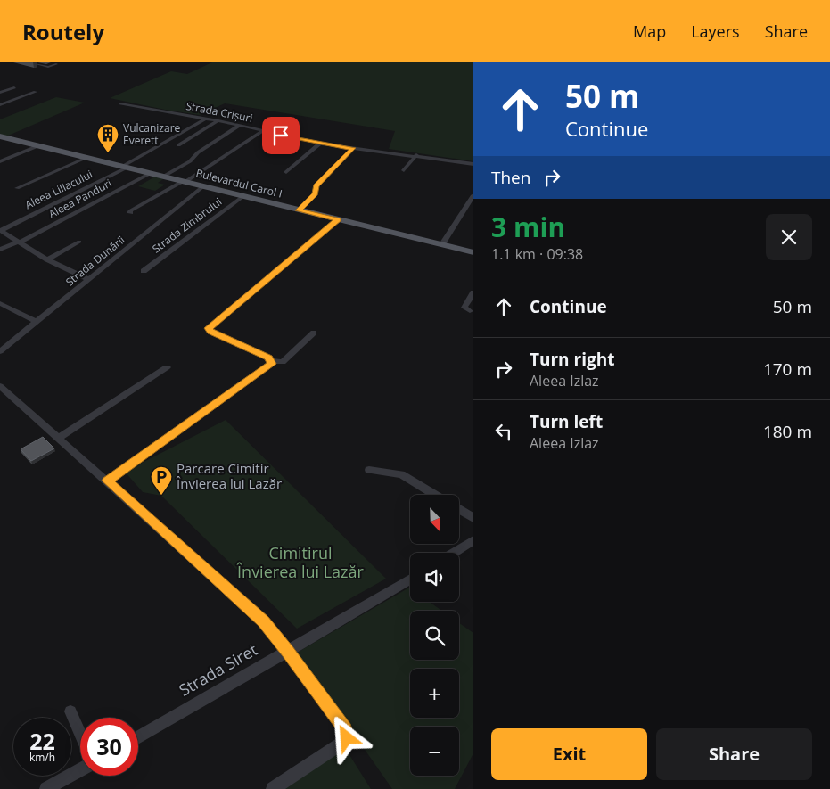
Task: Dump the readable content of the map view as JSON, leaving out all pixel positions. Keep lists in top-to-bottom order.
{
  "streets": {
    "main road": ["Bulevardul Carol I"],
    "street": [
      "Strada Crișuri",
      "Aleea Liliacului",
      "Aleea Panduri",
      "Strada Zimbrului",
      "Strada Dunării",
      "Strada Siret"
    ]
  },
  "crossings": [
    ["Strada Crișuri", "Aleea Liliacului"],
    ["Bulevardul Carol I", "Aleea Liliacului"],
    ["Bulevardul Carol I", "Aleea Panduri"],
    ["Bulevardul Carol I", "Strada Zimbrului"],
    ["Bulevardul Carol I", "Strada Dunării"]
  ],
  "parks": ["Cimitirul Învierea lui Lazăr"],
  "places": {
    "building": ["Vulcanizare Everett"],
    "parking": ["Parcare Cimitir Învierea lui Lazăr"]
  },
  "north": "bottom right",
  "page": {
    "header": "Routely",
    "nav": ["Map", "Layers", "Share"],
    "turn": ["50 m", "Continue"],
    "then": "Then",
    "heading": ["3 min", "1.1 km · 09:38"],
    "list": [
      {
        "name": "Continue",
        "value": "50 m"
      },
      {
        "name": "Turn right",
        "note": "Aleea Izlaz",
        "value": "170 m"
      },
      {
        "name": "Turn left",
        "note": "Aleea Izlaz",
        "value": "180 m"
      }
    ],
    "map_buttons": ["+", "−"],
    "speed": "22 km/h",
    "limit": "30",
    "buttons": ["Exit", "Share"]
  }
}
